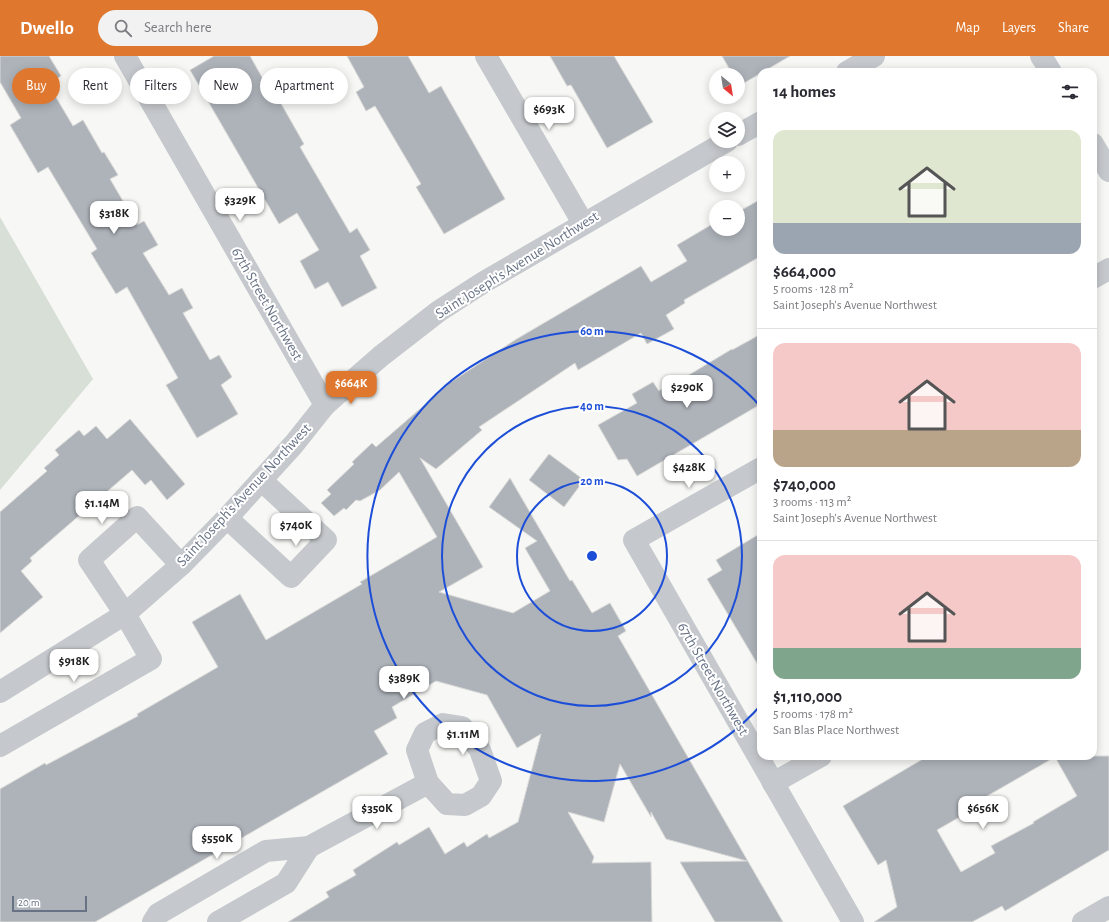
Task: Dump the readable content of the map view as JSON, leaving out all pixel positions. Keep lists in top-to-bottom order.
{
  "streets": {
    "street": ["Saint Joseph's Avenue Northwest", "67th Street Northwest"]
  },
  "crossings": [
    ["Saint Joseph's Avenue Northwest", "67th Street Northwest"]
  ],
  "scale_bar": "20 m",
  "north": "bottom right",
  "page": {
    "header": "Dwello",
    "search": "Search here",
    "nav": ["Map", "Layers", "Share"],
    "map_buttons": ["+", "−"],
    "chip": [
      "Buy",
      "Rent",
      "Filters",
      "New",
      "Apartment"
    ],
    "heading": "14 homes",
    "price": [
      "$693K",
      "$329K",
      "$318K",
      "$664K",
      "$290K",
      "$428K",
      "$1.14M",
      "$740K",
      "$918K",
      "$389K",
      "$1.11M",
      "$350K",
      "$656K",
      "$550K"
    ],
    "list": [
      {
        "name": "$664,000",
        "note": "5 rooms · 128 m² · Saint Joseph's Avenue Northwest"
      },
      {
        "name": "$740,000",
        "note": "3 rooms · 113 m² · Saint Joseph's Avenue Northwest"
      },
      {
        "name": "$1,110,000",
        "note": "5 rooms · 178 m² · San Blas Place Northwest"
      }
    ],
    "scale": "20 m"
  },
  "rings": ["60 m", "40 m", "20 m"]
}
